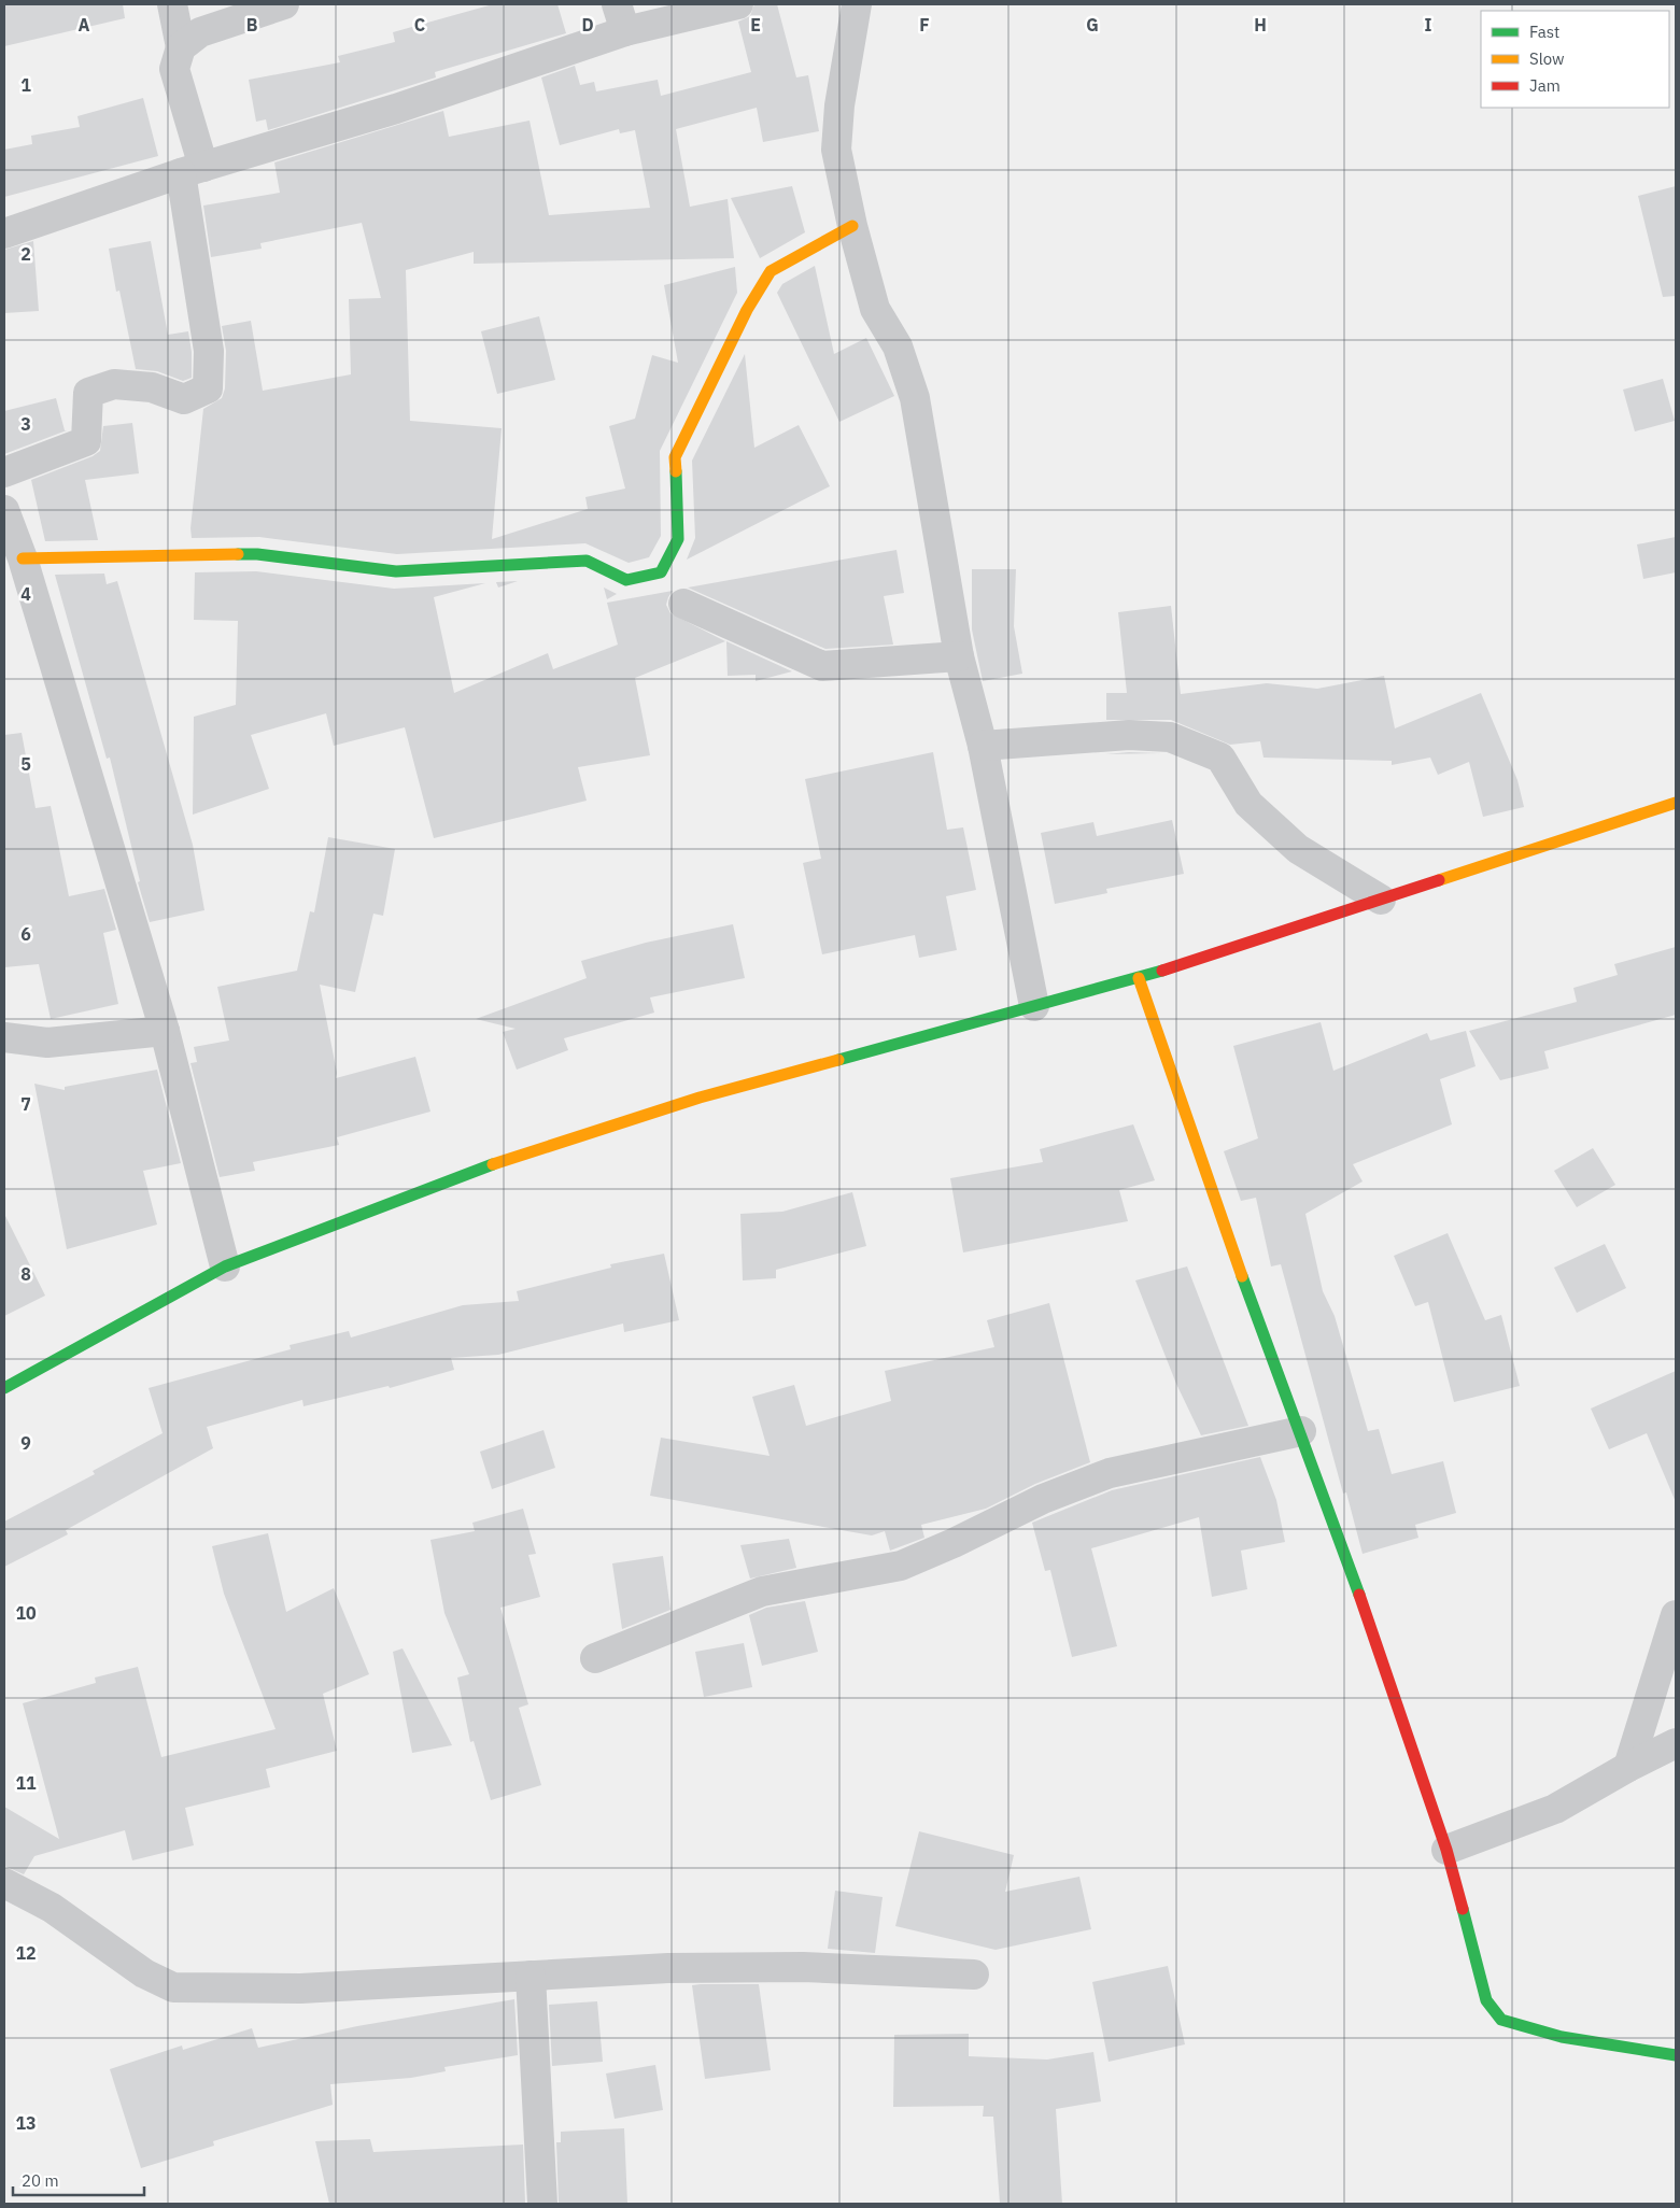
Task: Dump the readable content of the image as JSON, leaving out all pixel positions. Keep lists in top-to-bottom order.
{
  "legend": ["Fast", "Slow", "Jam"],
  "scale_bar": "20 m",
  "grid": {
    "columns": [
      "A",
      "B",
      "C",
      "D",
      "E",
      "F",
      "G",
      "H",
      "I"
    ],
    "rows": [
      "1",
      "2",
      "3",
      "4",
      "5",
      "6",
      "7",
      "8",
      "9",
      "10",
      "11",
      "12",
      "13"
    ]
  }
}
